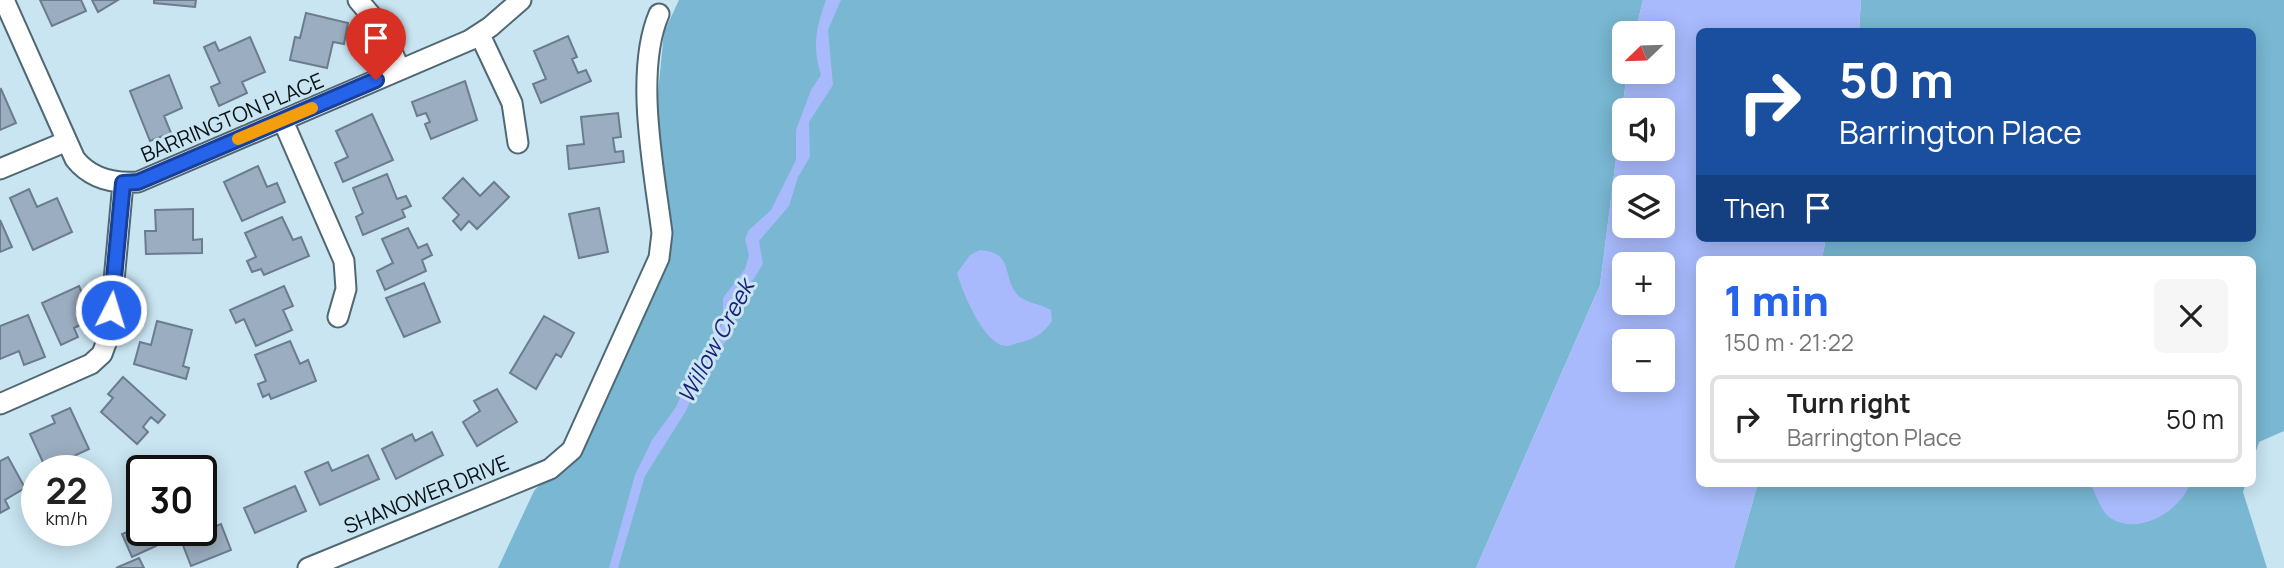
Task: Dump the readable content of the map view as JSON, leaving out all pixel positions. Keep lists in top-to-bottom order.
{
  "streets": {
    "street": ["BARRINGTON PLACE", "SHANOWER DRIVE"]
  },
  "water": ["Willow Creek"],
  "north": "bottom left",
  "page": {
    "map_buttons": ["+", "−"],
    "turn": ["50 m", "Barrington Place"],
    "then": "Then",
    "heading": ["1 min", "150 m · 21:22"],
    "list": [
      {
        "name": "Turn right",
        "note": "Barrington Place",
        "value": "50 m"
      }
    ],
    "speed": "22 km/h",
    "limit": "30"
  }
}
